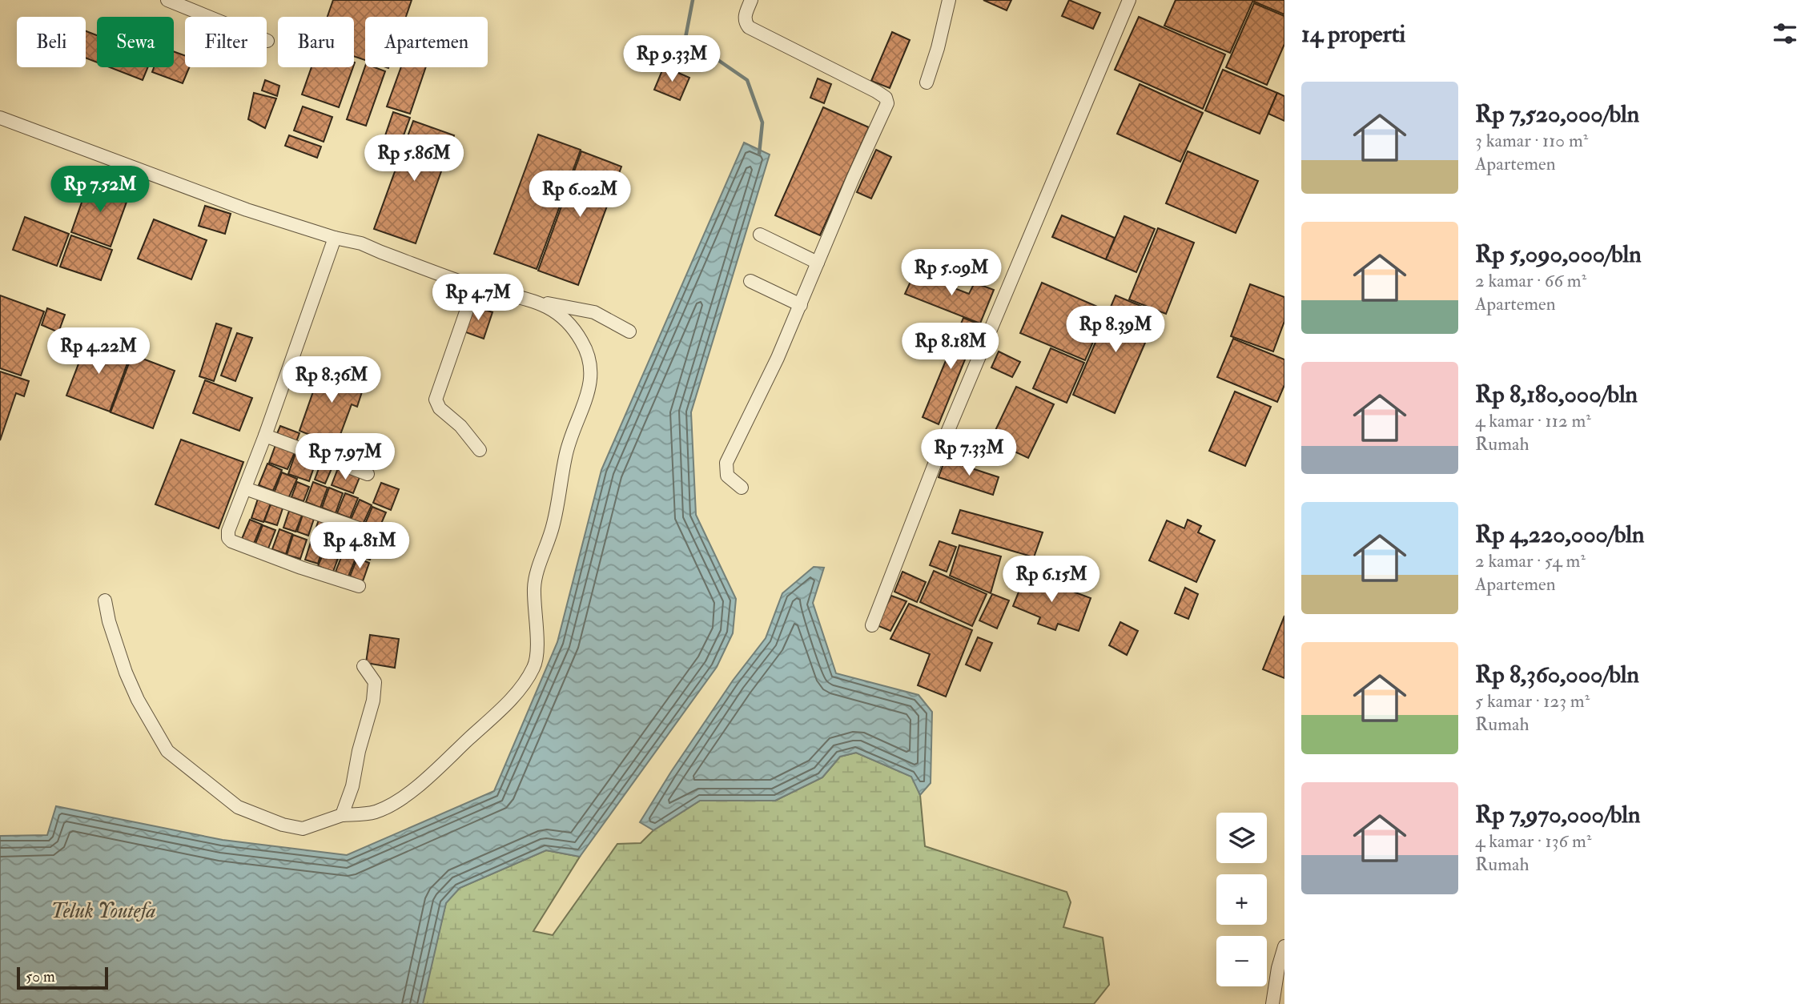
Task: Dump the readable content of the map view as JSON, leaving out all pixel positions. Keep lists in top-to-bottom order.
{
  "water": ["Teluk Youtefa"],
  "scale_bar": "50 m",
  "page": {
    "heading": "14 properti",
    "chip": [
      "Beli",
      "Sewa",
      "Filter",
      "Baru",
      "Apartemen"
    ],
    "price": [
      "Rp 9.33M",
      "Rp 5.86M",
      "Rp 7.52M",
      "Rp 6.02M",
      "Rp 5.09M",
      "Rp 4.7M",
      "Rp 8.39M",
      "Rp 8.18M",
      "Rp 4.22M",
      "Rp 8.36M",
      "Rp 7.33M",
      "Rp 7.97M",
      "Rp 4.81M",
      "Rp 6.15M"
    ],
    "list": [
      {
        "name": "Rp 7,520,000/bln",
        "note": "3 kamar · 110 m² · Apartemen"
      },
      {
        "name": "Rp 5,090,000/bln",
        "note": "2 kamar · 66 m² · Apartemen"
      },
      {
        "name": "Rp 8,180,000/bln",
        "note": "4 kamar · 112 m² · Rumah"
      },
      {
        "name": "Rp 4,220,000/bln",
        "note": "2 kamar · 54 m² · Apartemen"
      },
      {
        "name": "Rp 8,360,000/bln",
        "note": "5 kamar · 123 m² · Rumah"
      },
      {
        "name": "Rp 7,970,000/bln",
        "note": "4 kamar · 136 m² · Rumah"
      }
    ],
    "map_buttons": ["+", "−"],
    "scale": "50 m"
  }
}
